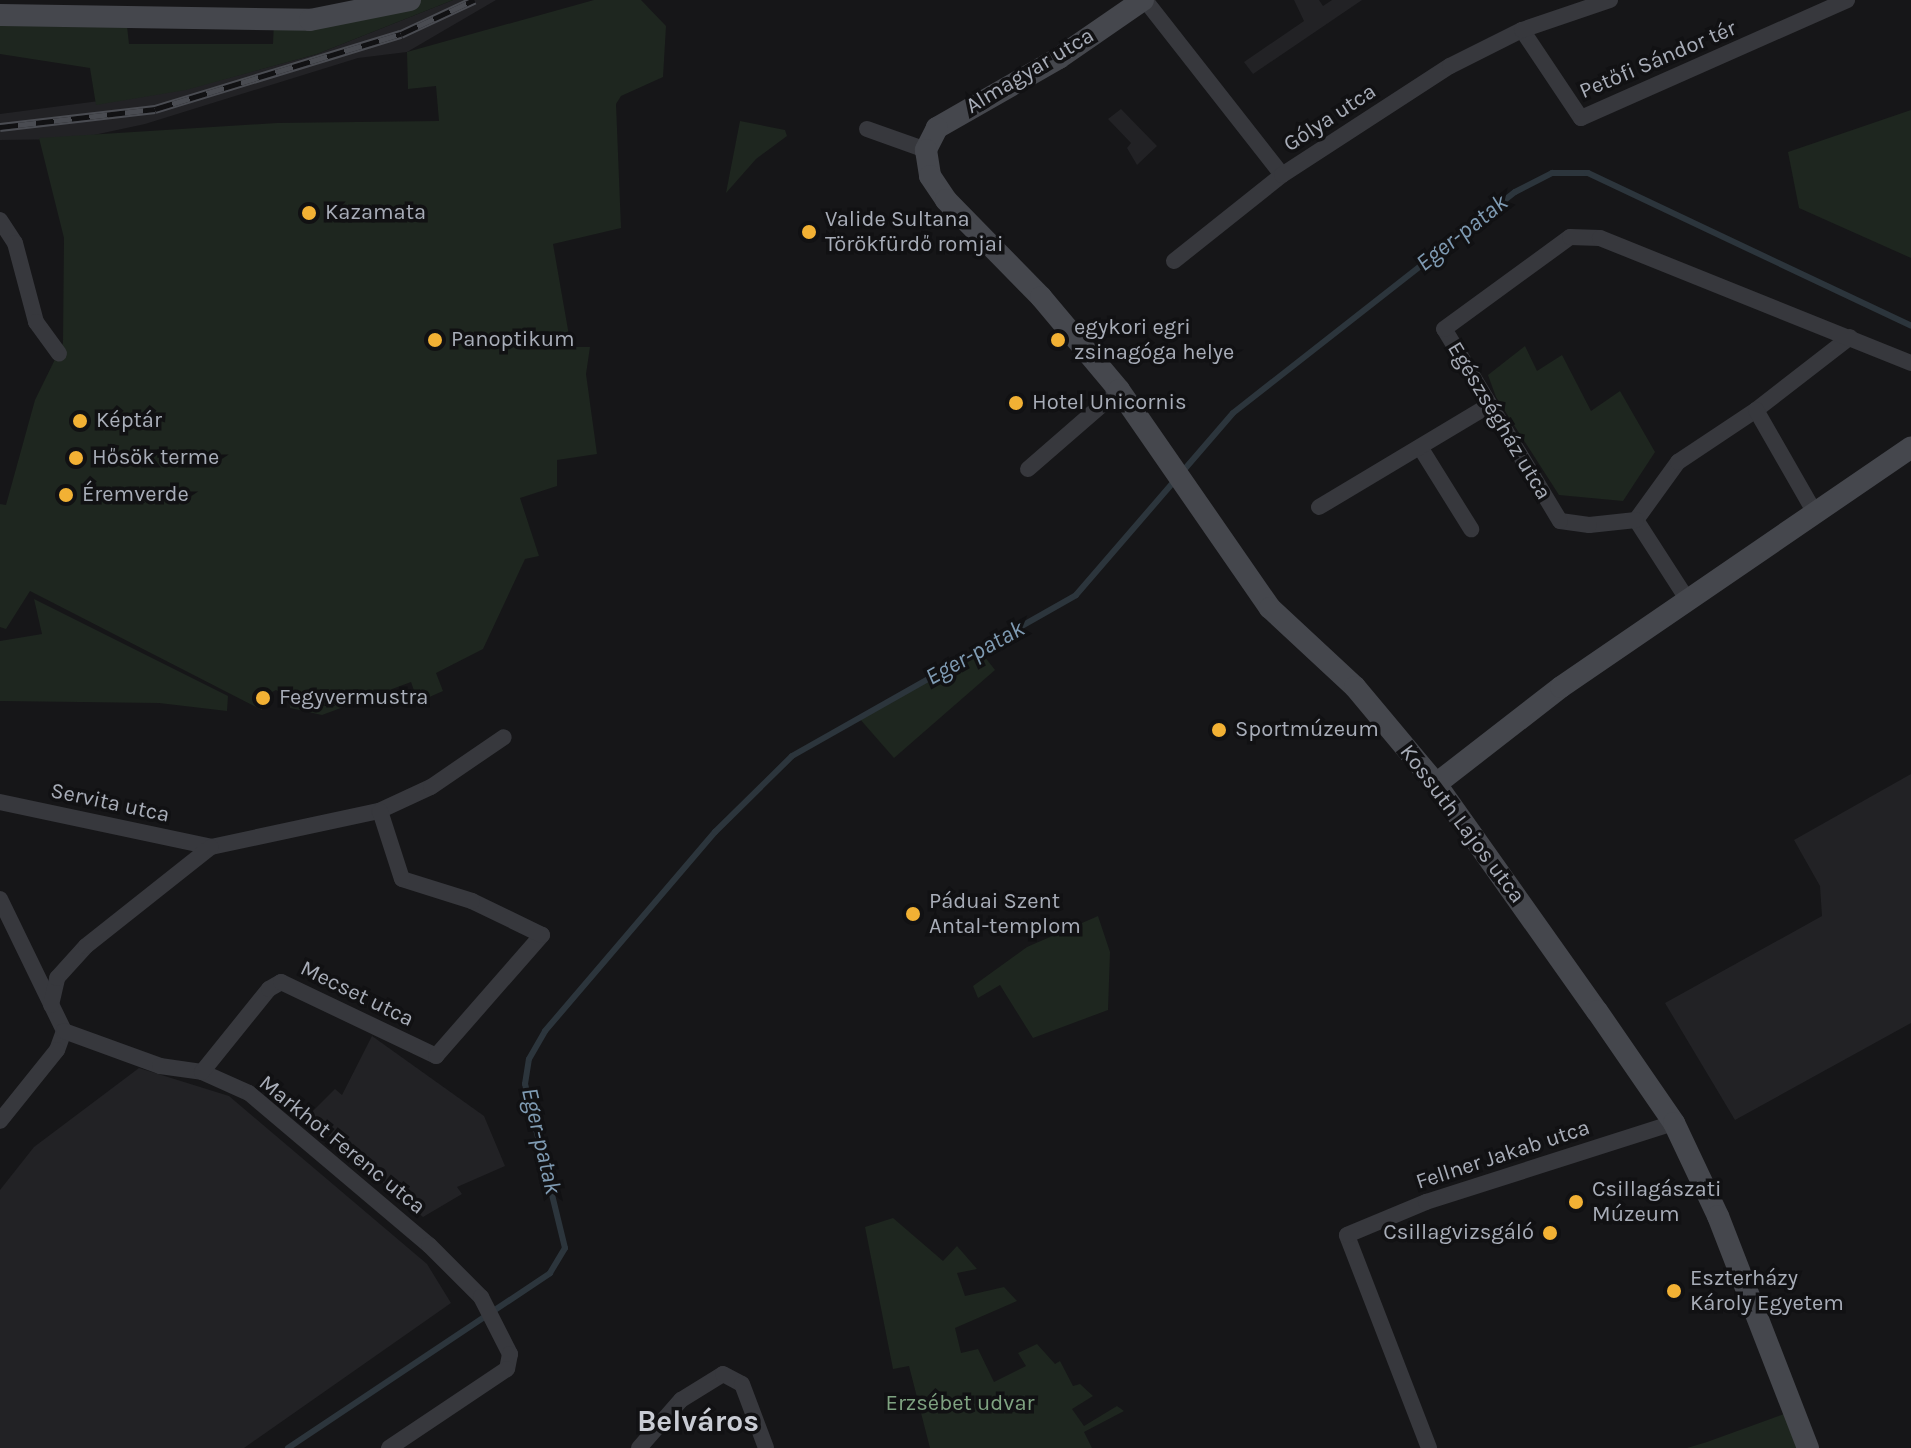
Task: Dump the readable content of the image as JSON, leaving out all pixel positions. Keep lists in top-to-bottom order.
{
  "streets": {
    "street": [
      "Petőfi Sándor tér",
      "Almagyar utca",
      "Gólya utca",
      "Egészségház utca",
      "Servita utca",
      "Kossuth Lajos utca",
      "Mecset utca",
      "Markhot Ferenc utca",
      "Fellner Jakab utca"
    ]
  },
  "crossings": [
    ["Petőfi Sándor tér", "Gólya utca"],
    ["Almagyar utca", "Kossuth Lajos utca"],
    ["Kossuth Lajos utca", "Fellner Jakab utca"],
    ["Mecset utca", "Markhot Ferenc utca"]
  ],
  "districts": ["Belváros"],
  "water": ["Eger-patak"],
  "parks": ["Erzsébet udvar"],
  "places": [
    "Kazamata",
    "Valide Sultana Törökfürdő romjai",
    "Panoptikum",
    "egykori egri zsinagóga helye",
    "Hotel Unicornis",
    "Képtár",
    "Hősök terme",
    "Éremverde",
    "Fegyvermustra",
    "Sportmúzeum",
    "Páduai Szent Antal-templom",
    "Csillagászati Múzeum",
    "Csillagvizsgáló",
    "Eszterházy Károly Egyetem"
  ]
}
